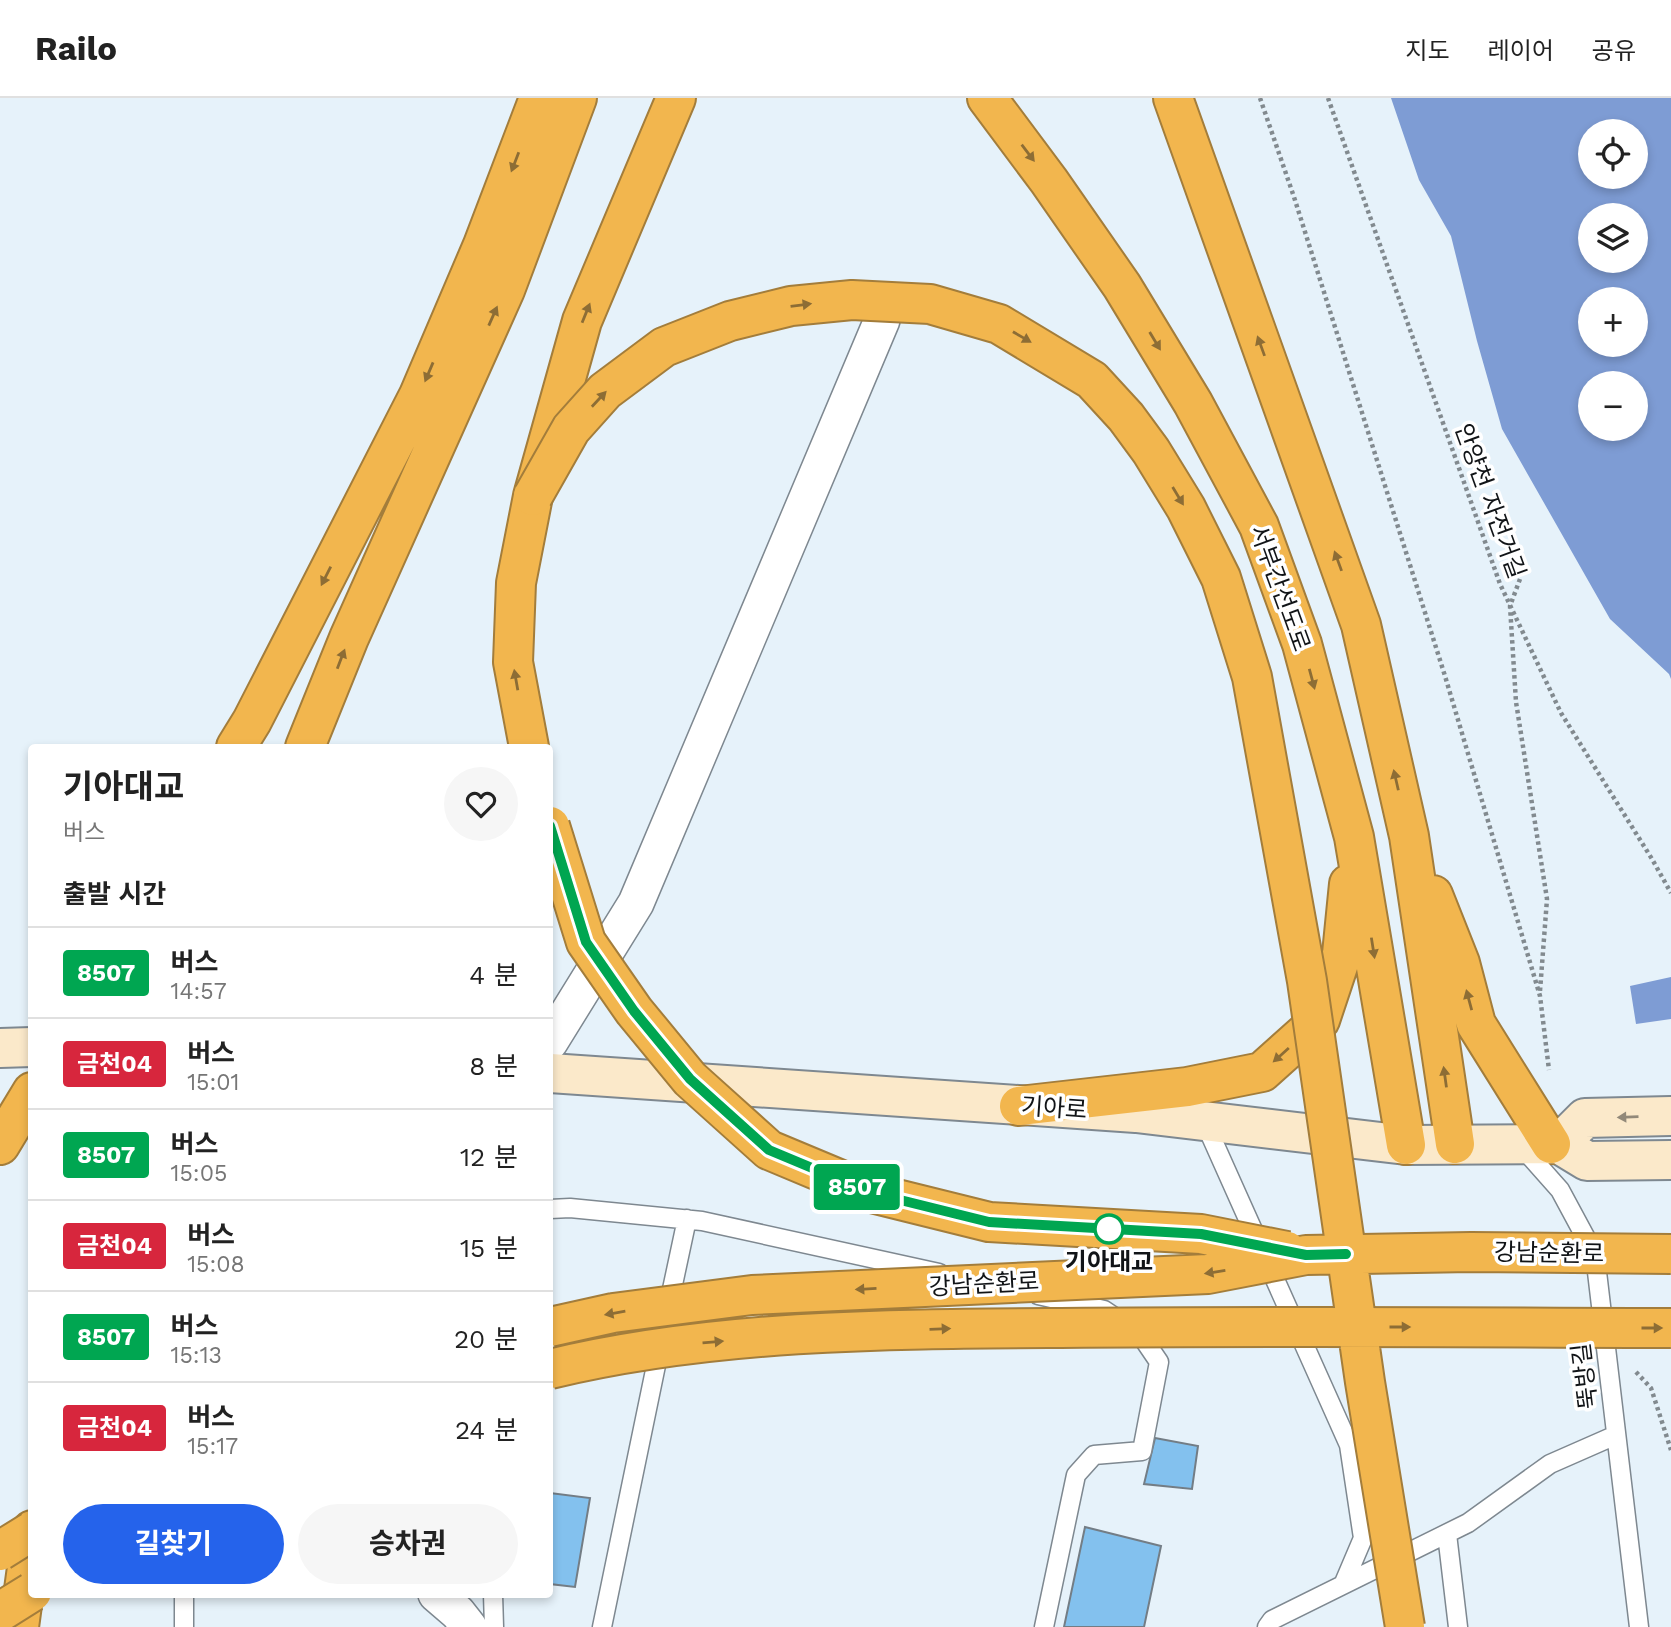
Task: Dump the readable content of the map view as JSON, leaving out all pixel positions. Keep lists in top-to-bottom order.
{
  "streets": {
    "highway": ["서부간선도로", "강남순환로"],
    "main road": ["기아로"],
    "lane": ["뚝방길"],
    "path": ["안양천 자전거길"]
  },
  "crossings": [
    ["서부간선도로", "기아로"],
    ["기아로", "뚝방길"]
  ],
  "places": ["기아대교"],
  "lines": ["bus line 8507"],
  "page": {
    "header": "Railo",
    "nav": ["지도", "레이어", "공유"],
    "on_map": "8507",
    "map_buttons": ["+", "−"],
    "heading": [
      ["기아대교", "버스"],
      "출발 시간"
    ],
    "list": [
      {
        "mark": "8507",
        "name": "버스",
        "note": "14:57",
        "value": "4 분"
      },
      {
        "mark": "금천04",
        "name": "버스",
        "note": "15:01",
        "value": "8 분"
      },
      {
        "mark": "8507",
        "name": "버스",
        "note": "15:05",
        "value": "12 분"
      },
      {
        "mark": "금천04",
        "name": "버스",
        "note": "15:08",
        "value": "15 분"
      },
      {
        "mark": "8507",
        "name": "버스",
        "note": "15:13",
        "value": "20 분"
      },
      {
        "mark": "금천04",
        "name": "버스",
        "note": "15:17",
        "value": "24 분"
      }
    ],
    "buttons": ["길찾기", "승차권"]
  }
}
